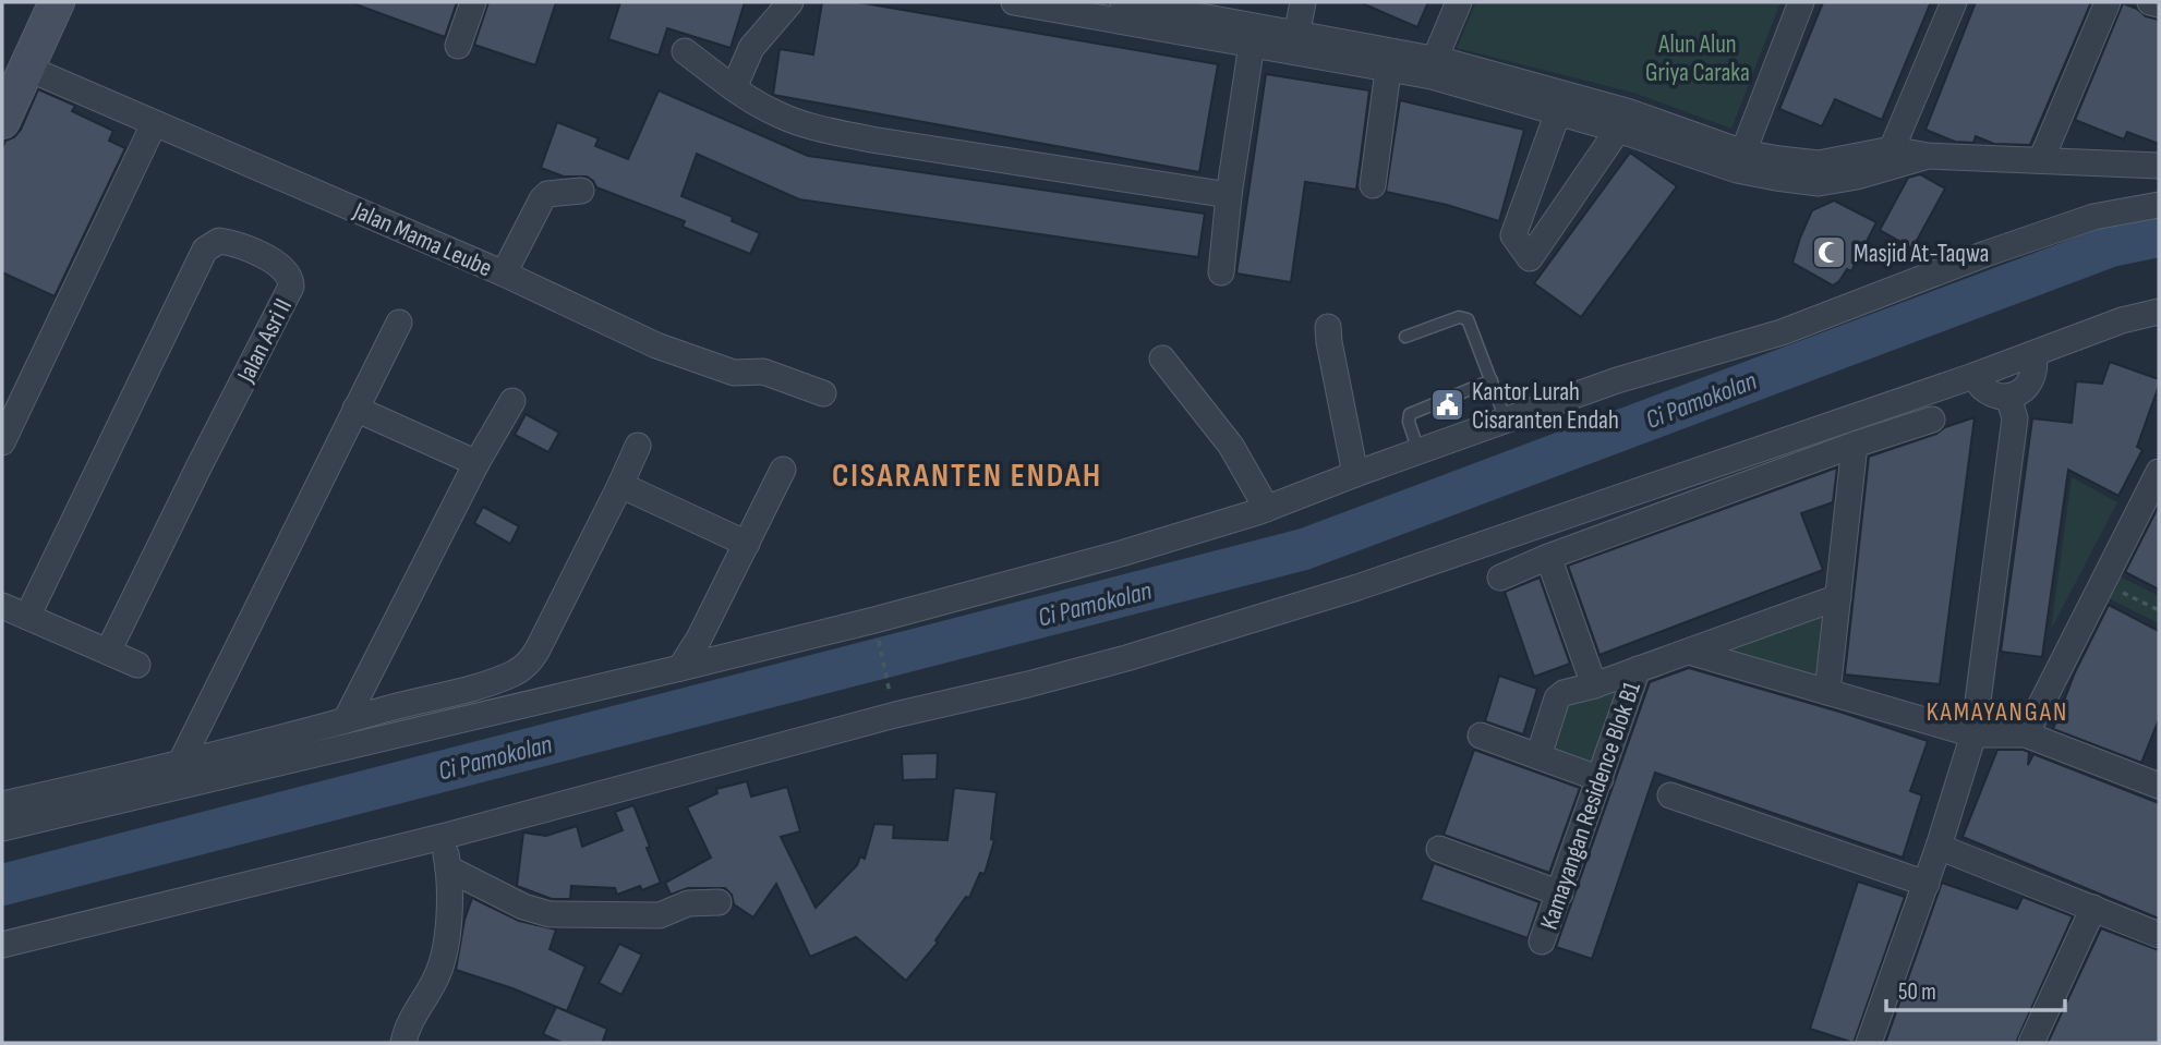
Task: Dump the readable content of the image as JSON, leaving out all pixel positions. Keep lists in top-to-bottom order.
{
  "streets": {
    "street": ["Jalan Mama Leube", "Jalan Asri II", "Kamayangan Residence Blok B1"]
  },
  "districts": ["CISARANTEN ENDAH", "KAMAYANGAN"],
  "water": ["Ci Pamokolan"],
  "parks": ["Alun Alun Griya Caraka"],
  "places": {
    "mosque": ["Masjid At-Taqwa"],
    "public building": ["Kantor Lurah Cisaranten Endah"]
  },
  "scale_bar": "50 m"
}
